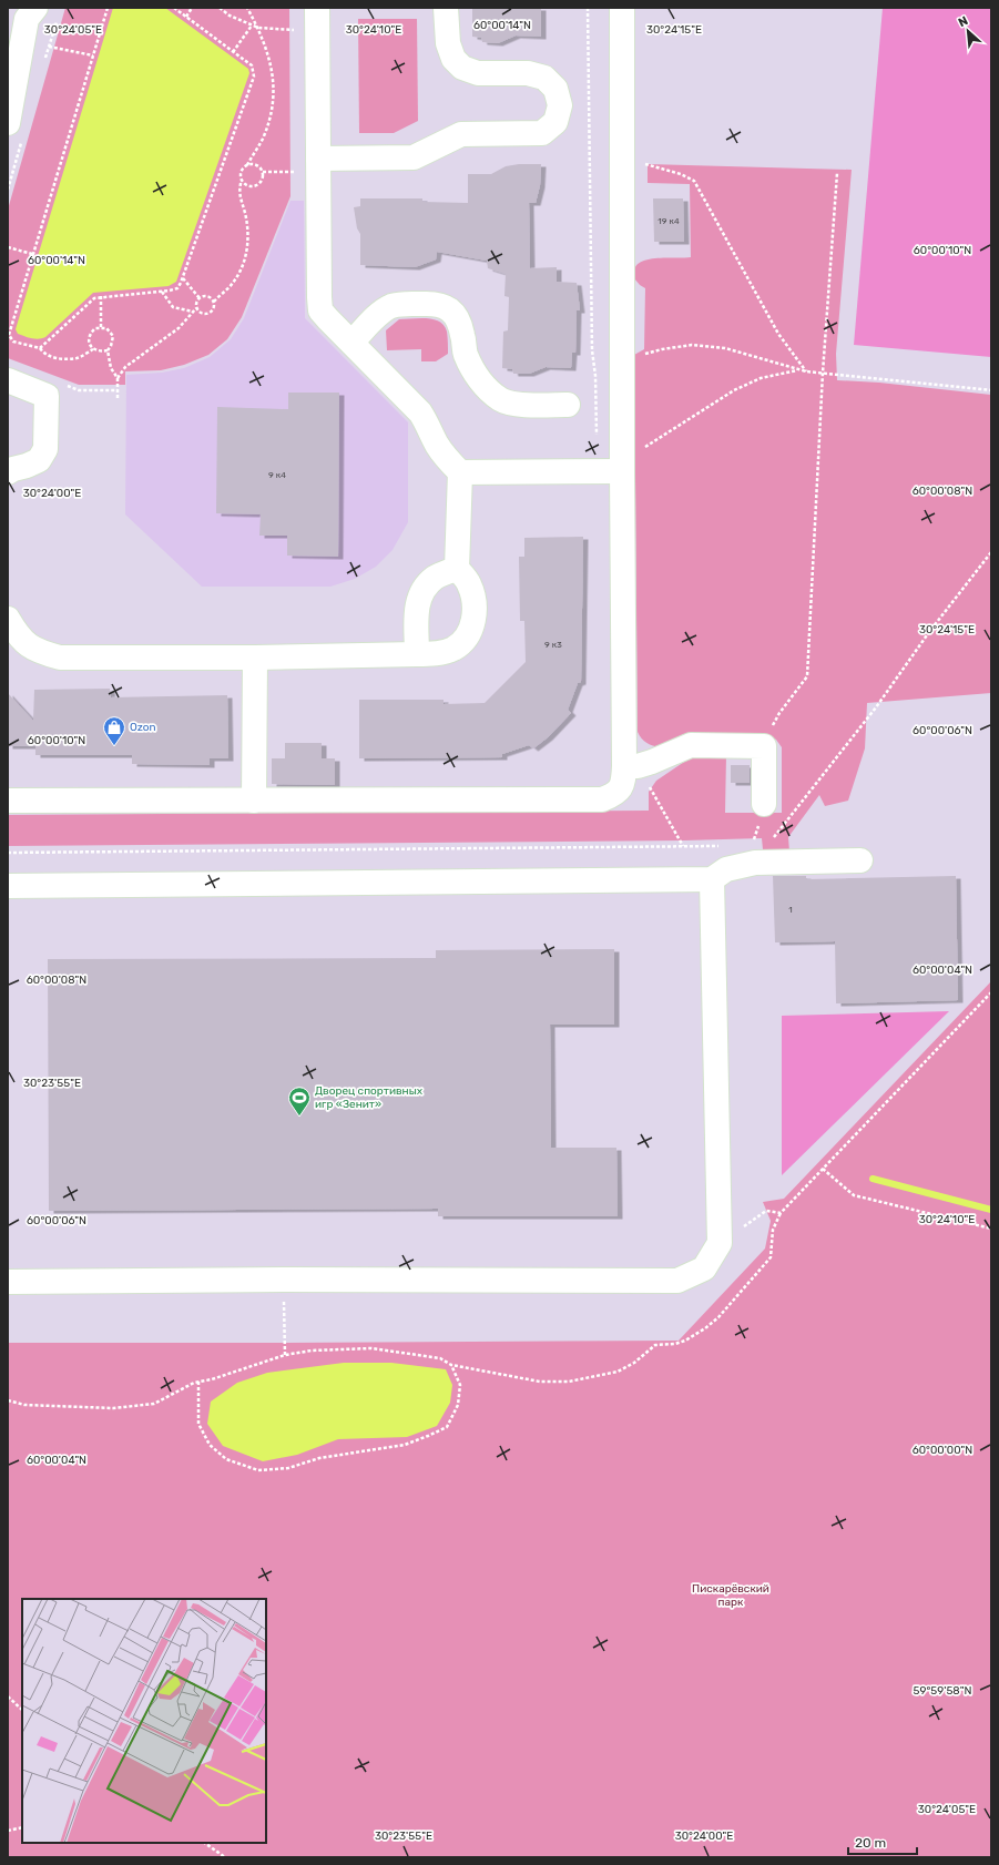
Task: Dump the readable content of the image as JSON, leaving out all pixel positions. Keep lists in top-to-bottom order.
{
  "parks": ["Пискарёвский парк"],
  "places": {
    "shop": ["Ozon"],
    "sports": ["Дворец спортивных игр «Зенит»"]
  },
  "house_numbers": [
    "19 к4",
    "9 к4",
    "9 к3",
    "1"
  ],
  "scale_bar": "20 m",
  "north": "top left",
  "coordinates": [
    "60°00'14\"N",
    "30°24'05\"E",
    "30°24'10\"E",
    "30°24'15\"E",
    "60°00'10\"N",
    "60°00'08\"N",
    "30°24'00\"E",
    "60°00'06\"N",
    "60°00'04\"N",
    "30°23'55\"E",
    "60°00'00\"N",
    "59°59'58\"N"
  ]
}
